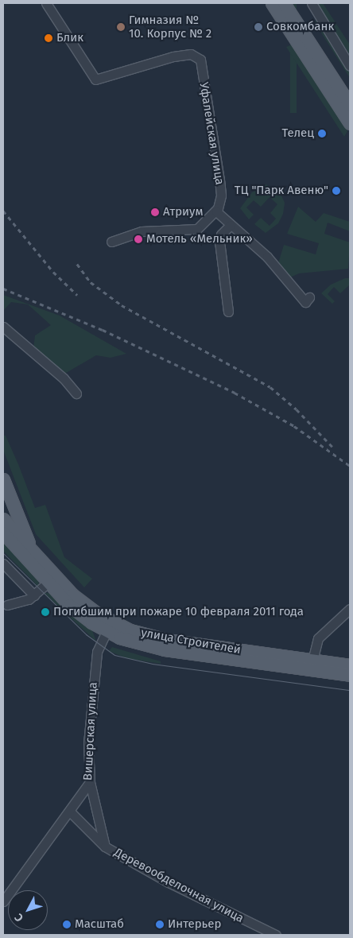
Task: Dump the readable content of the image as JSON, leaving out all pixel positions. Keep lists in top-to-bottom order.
{
  "streets": {
    "main road": ["улица Строителей"],
    "street": ["Уфалейская улица", "Вишерская улица", "Деревообделочная улица"]
  },
  "crossings": [
    ["улица Строителей", "Вишерская улица"],
    ["Вишерская улица", "Деревообделочная улица"]
  ],
  "places": [
    "Гимназия № 10. Корпус № 2",
    "Совкомбанк",
    "Блик",
    "Телец",
    "ТЦ \"Парк Авеню\"",
    "Атриум",
    "Мотель «Мельник»",
    "Погибшим при пожаре 10 февраля 2011 года",
    "Масштаб",
    "Интерьер"
  ],
  "north": "bottom left"
}
